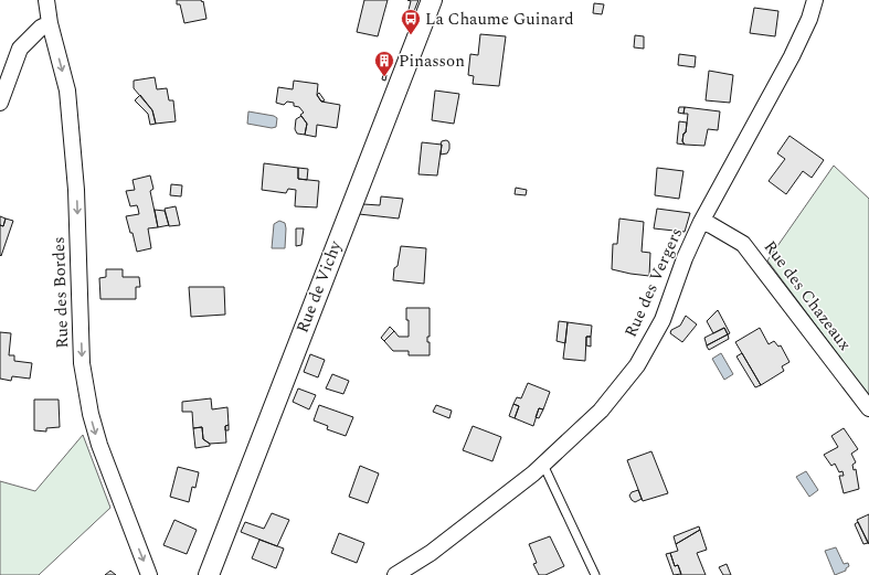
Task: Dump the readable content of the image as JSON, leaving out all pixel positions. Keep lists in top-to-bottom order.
{
  "streets": {
    "street": [
      "Rue des Vergers",
      "Rue de Vichy",
      "Rue des Bordes",
      "Rue des Chazeaux"
    ]
  },
  "crossings": [
    ["Rue des Vergers", "Rue des Chazeaux"]
  ],
  "one_way": ["Rue des Bordes"],
  "places": {
    "bus stop": ["La Chaume Guinard"],
    "building": ["Pinasson"]
  }
}
